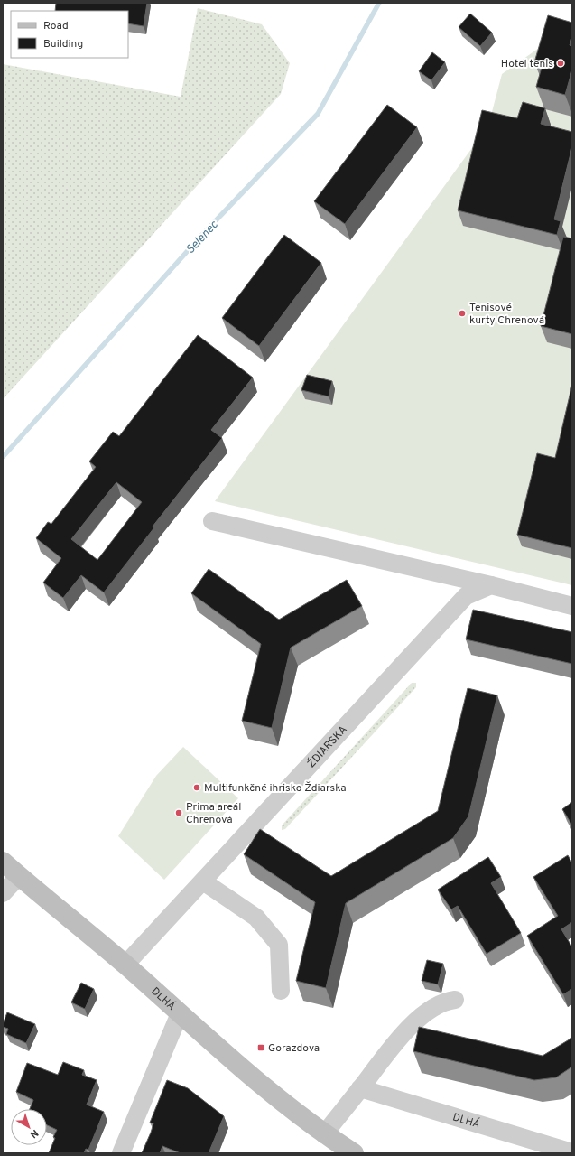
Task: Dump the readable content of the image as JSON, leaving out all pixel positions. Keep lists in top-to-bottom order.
{
  "streets": {
    "street": ["ŽDIARSKA", "DLHÁ"]
  },
  "crossings": [
    ["ŽDIARSKA", "DLHÁ"]
  ],
  "water": ["Selenec"],
  "places": {
    "other": [
      "Hotel tenis",
      "Tenisové kurty Chrenová",
      "Multifunkčné ihrisko Ždiarska",
      "Prima areál Chrenová"
    ],
    "transit": ["Gorazdova"]
  },
  "legend": ["Road", "Building"],
  "north": "bottom right"
}
